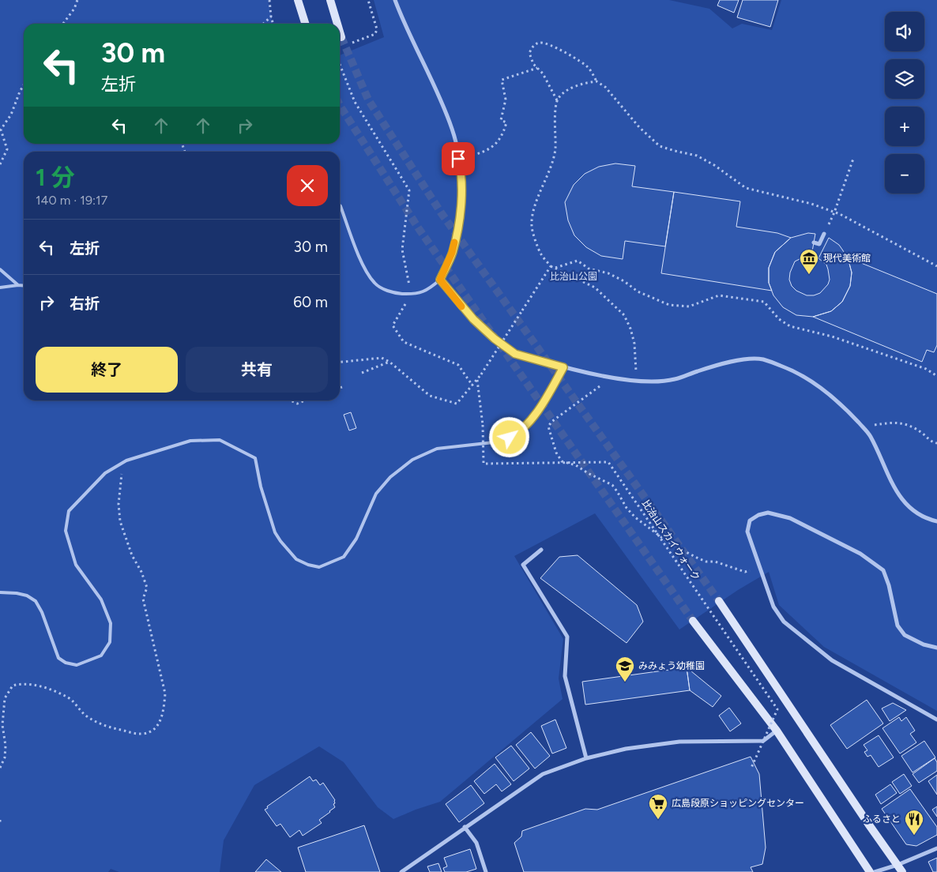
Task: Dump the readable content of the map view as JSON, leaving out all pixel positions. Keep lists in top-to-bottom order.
{
  "streets": {
    "path": ["比治山スカイウォーク"]
  },
  "parks": ["比治山公園"],
  "places": {
    "museum": ["現代美術館"],
    "school or university": ["みみょう幼稚園"],
    "supermarket": ["広島段原ショッピングセンター"],
    "restaurant": ["ふるさと"]
  },
  "page": {
    "map_buttons": ["+", "−"],
    "turn": ["30 m", "左折"],
    "heading": ["1 分", "140 m · 19:17"],
    "list": [
      {
        "name": "左折",
        "value": "30 m"
      },
      {
        "name": "右折",
        "value": "60 m"
      }
    ],
    "buttons": ["終了", "共有"]
  }
}
